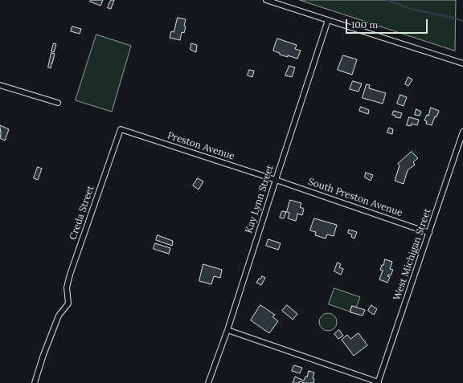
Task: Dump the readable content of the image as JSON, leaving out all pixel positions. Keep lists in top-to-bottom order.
{
  "streets": {
    "street": [
      "Preston Avenue",
      "South Preston Avenue",
      "Kay Lynn Street",
      "Creda Street",
      "West Michigan Street"
    ]
  },
  "crossings": [
    ["Preston Avenue", "South Preston Avenue"],
    ["Preston Avenue", "Kay Lynn Street"],
    ["Preston Avenue", "Creda Street"],
    ["South Preston Avenue", "Kay Lynn Street"],
    ["South Preston Avenue", "West Michigan Street"]
  ],
  "scale_bar": "100 m"
}
